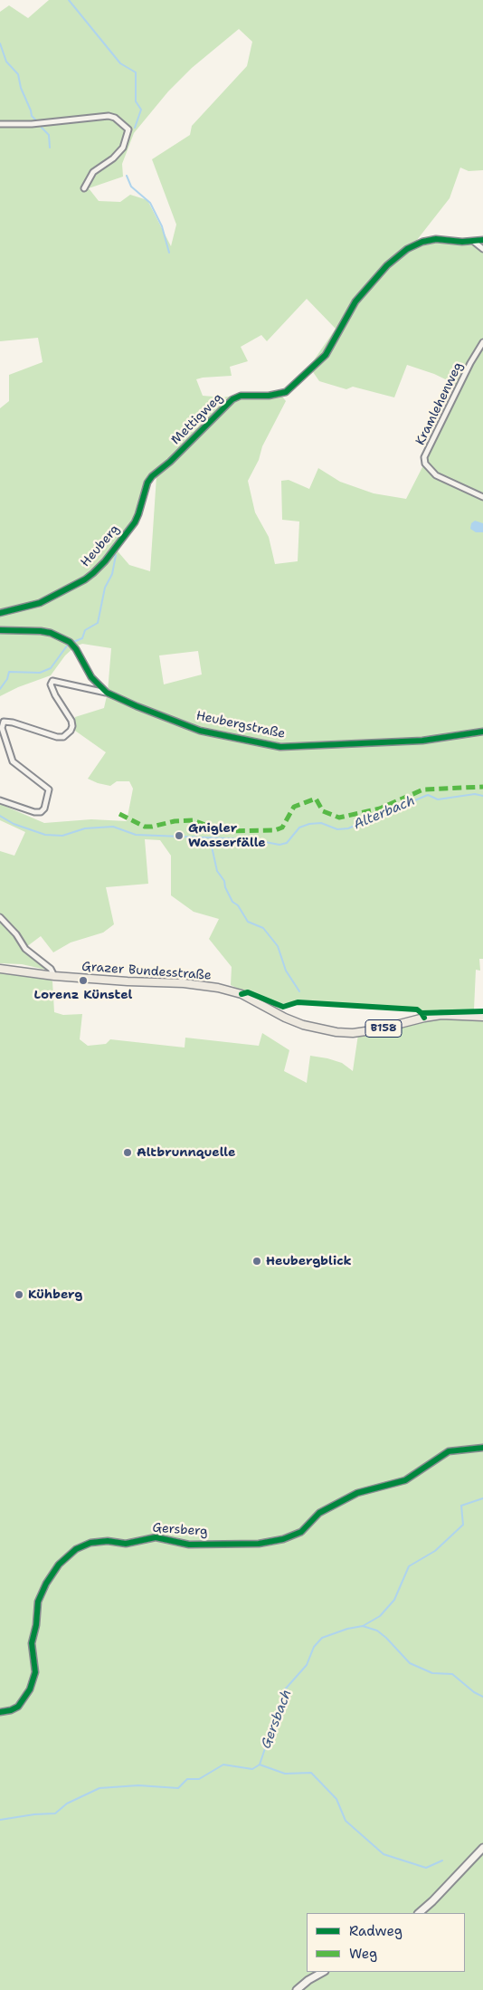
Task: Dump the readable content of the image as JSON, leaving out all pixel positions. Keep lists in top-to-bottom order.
{
  "streets": {
    "main road": ["Grazer Bundesstraße", "B158"],
    "street": [
      "Kramlehenweg",
      "Mettigweg",
      "Heuberg",
      "Heubergstraße",
      "Gersberg"
    ]
  },
  "crossings": [
    ["Mettigweg", "Heuberg"]
  ],
  "water": ["Alterbach", "Gersbach"],
  "places": [
    "Gnigler Wasserfälle",
    "Lorenz Künstel",
    "Altbrunnquelle",
    "Heubergblick",
    "Kühberg"
  ],
  "legend": ["Radweg", "Weg"]
}
